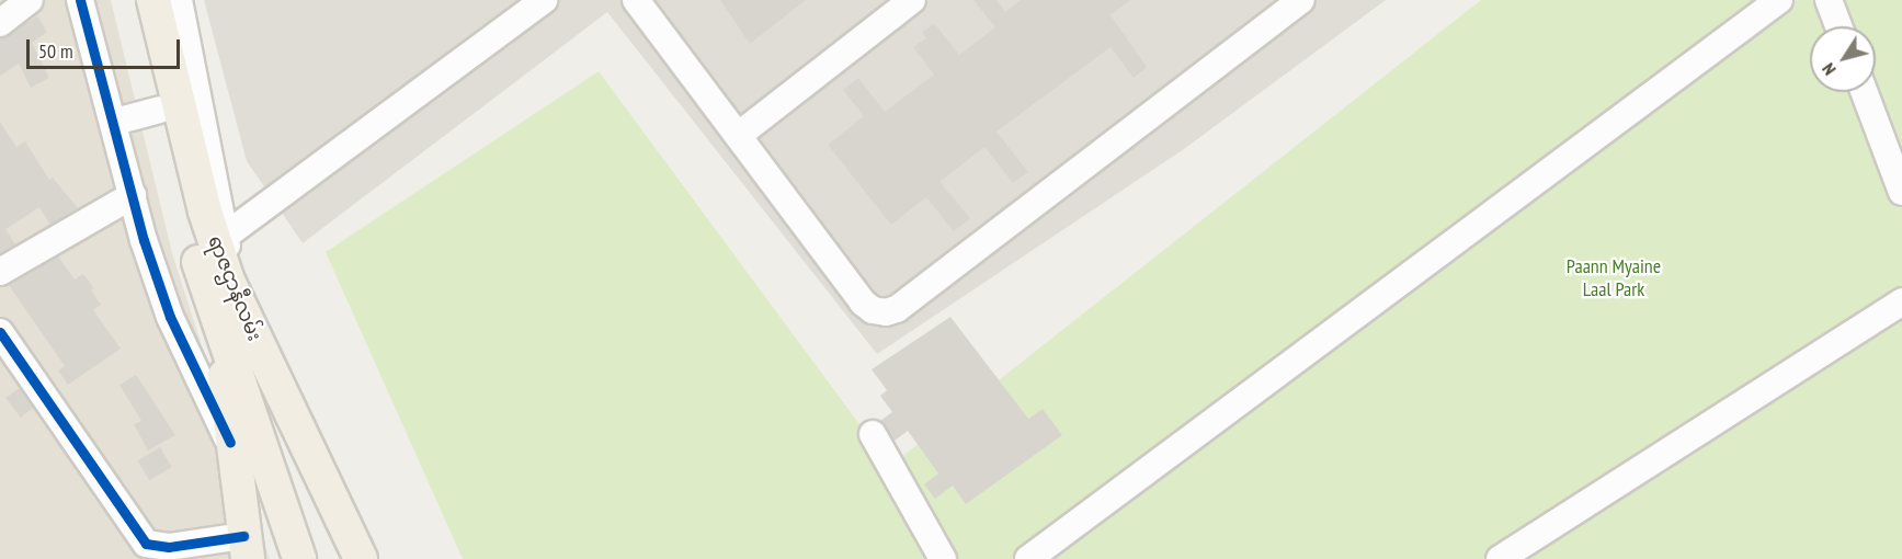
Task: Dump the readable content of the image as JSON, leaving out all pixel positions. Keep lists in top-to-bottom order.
{
  "streets": {
    "main road": ["ရာဇဌာနီလမ်း"]
  },
  "parks": ["Paann Myaine Laal Park"],
  "scale_bar": "50 m",
  "north": "bottom left"
}
